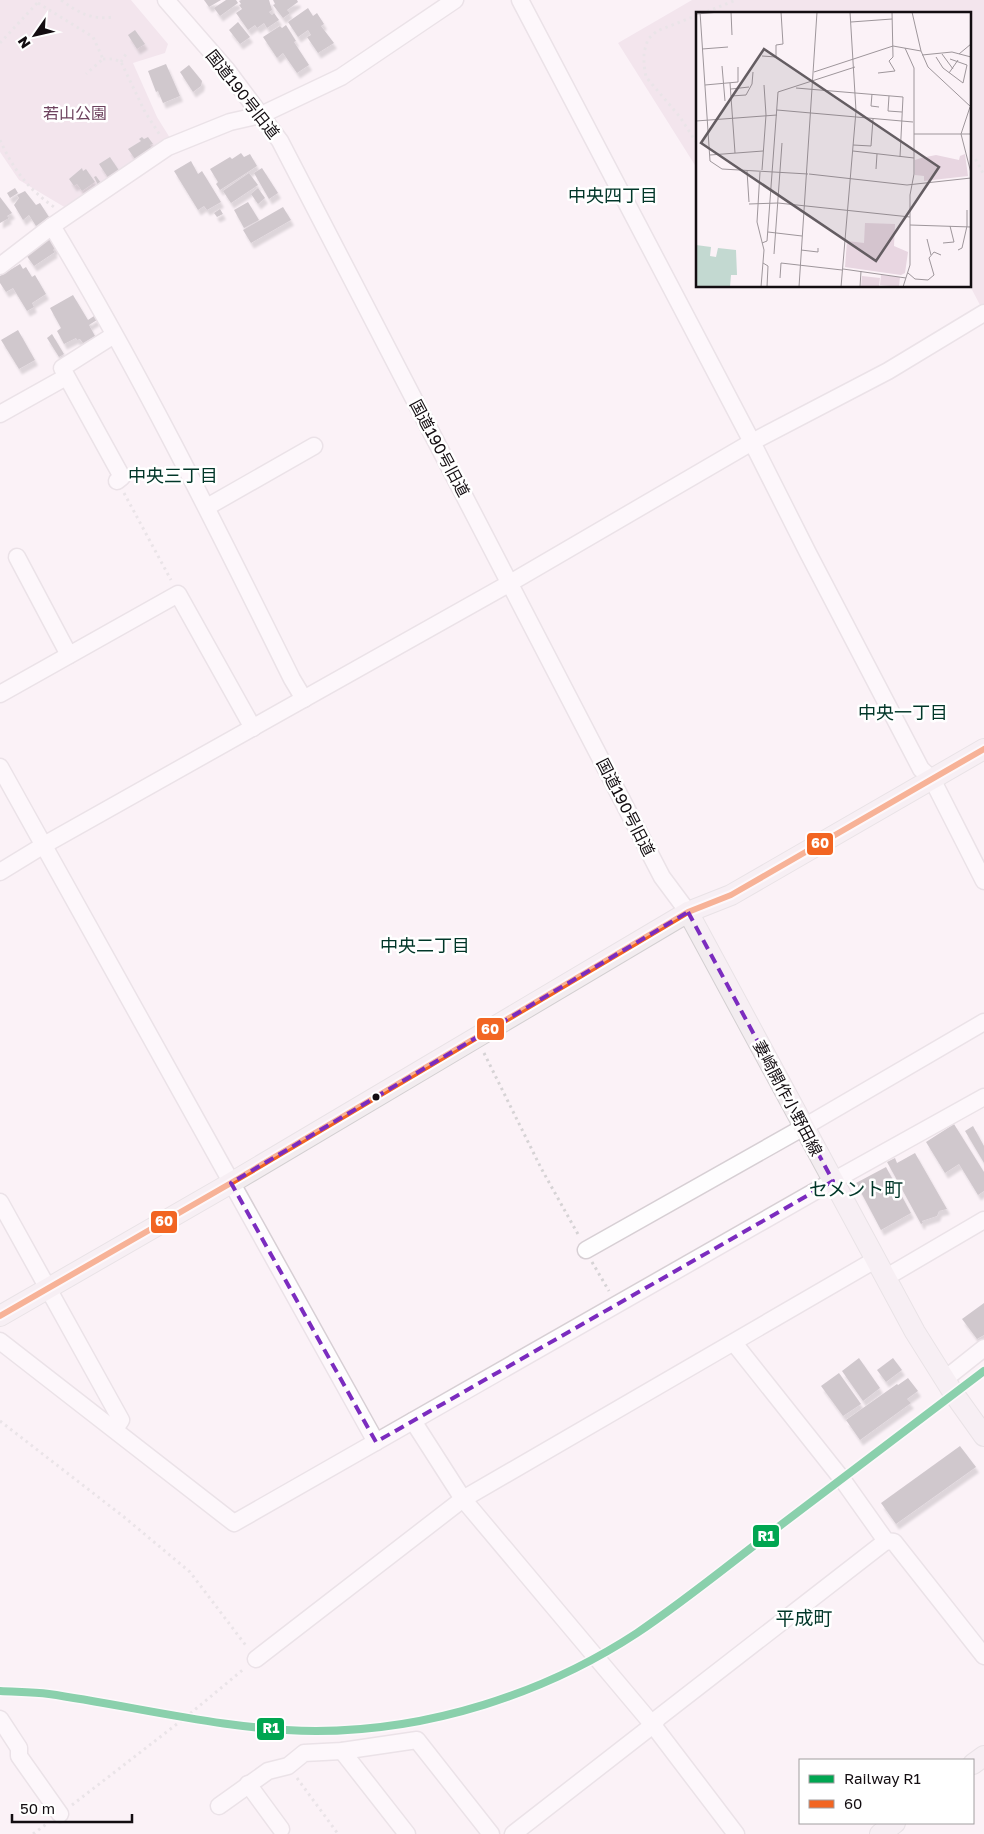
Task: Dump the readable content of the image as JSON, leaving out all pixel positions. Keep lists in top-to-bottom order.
{
  "streets": {
    "main road": ["妻崎開作小野田線"],
    "street": ["国道190号旧道"]
  },
  "crossings": [
    ["国道190号旧道", "妻崎開作小野田線"]
  ],
  "districts": [
    "中央四丁目",
    "中央三丁目",
    "中央一丁目",
    "中央二丁目",
    "セメント町",
    "平成町"
  ],
  "parks": ["若山公園"],
  "lines": ["transit line 60", "rail line R1"],
  "legend": ["Railway R1", "60"],
  "scale_bar": "50 m",
  "north": "bottom left"
}
